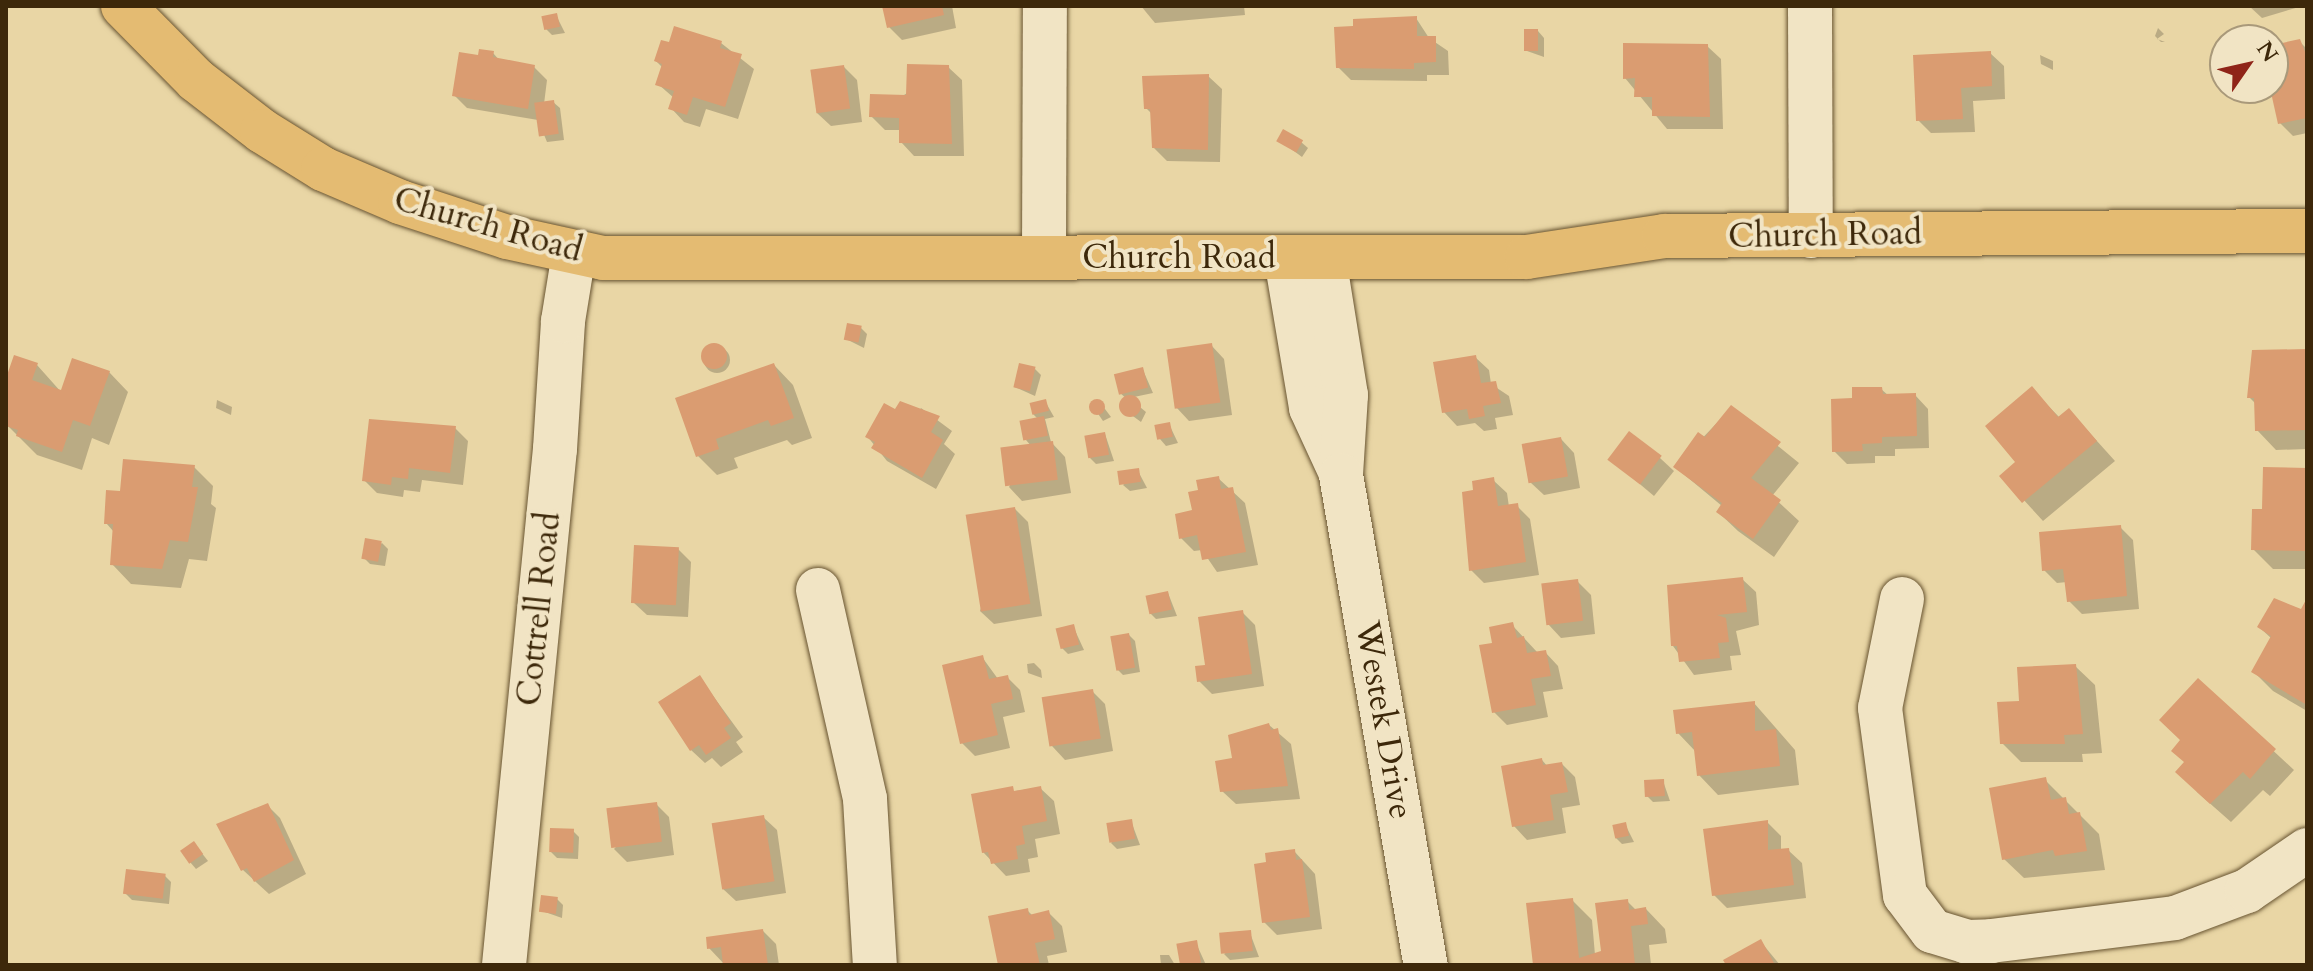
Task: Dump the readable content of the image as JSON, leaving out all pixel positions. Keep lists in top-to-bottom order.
{
  "streets": {
    "main road": ["Church Road"],
    "street": ["Cottrell Road", "Westek Drive"]
  },
  "crossings": [
    ["Church Road", "Cottrell Road"],
    ["Church Road", "Westek Drive"]
  ],
  "north": "top right"
}
